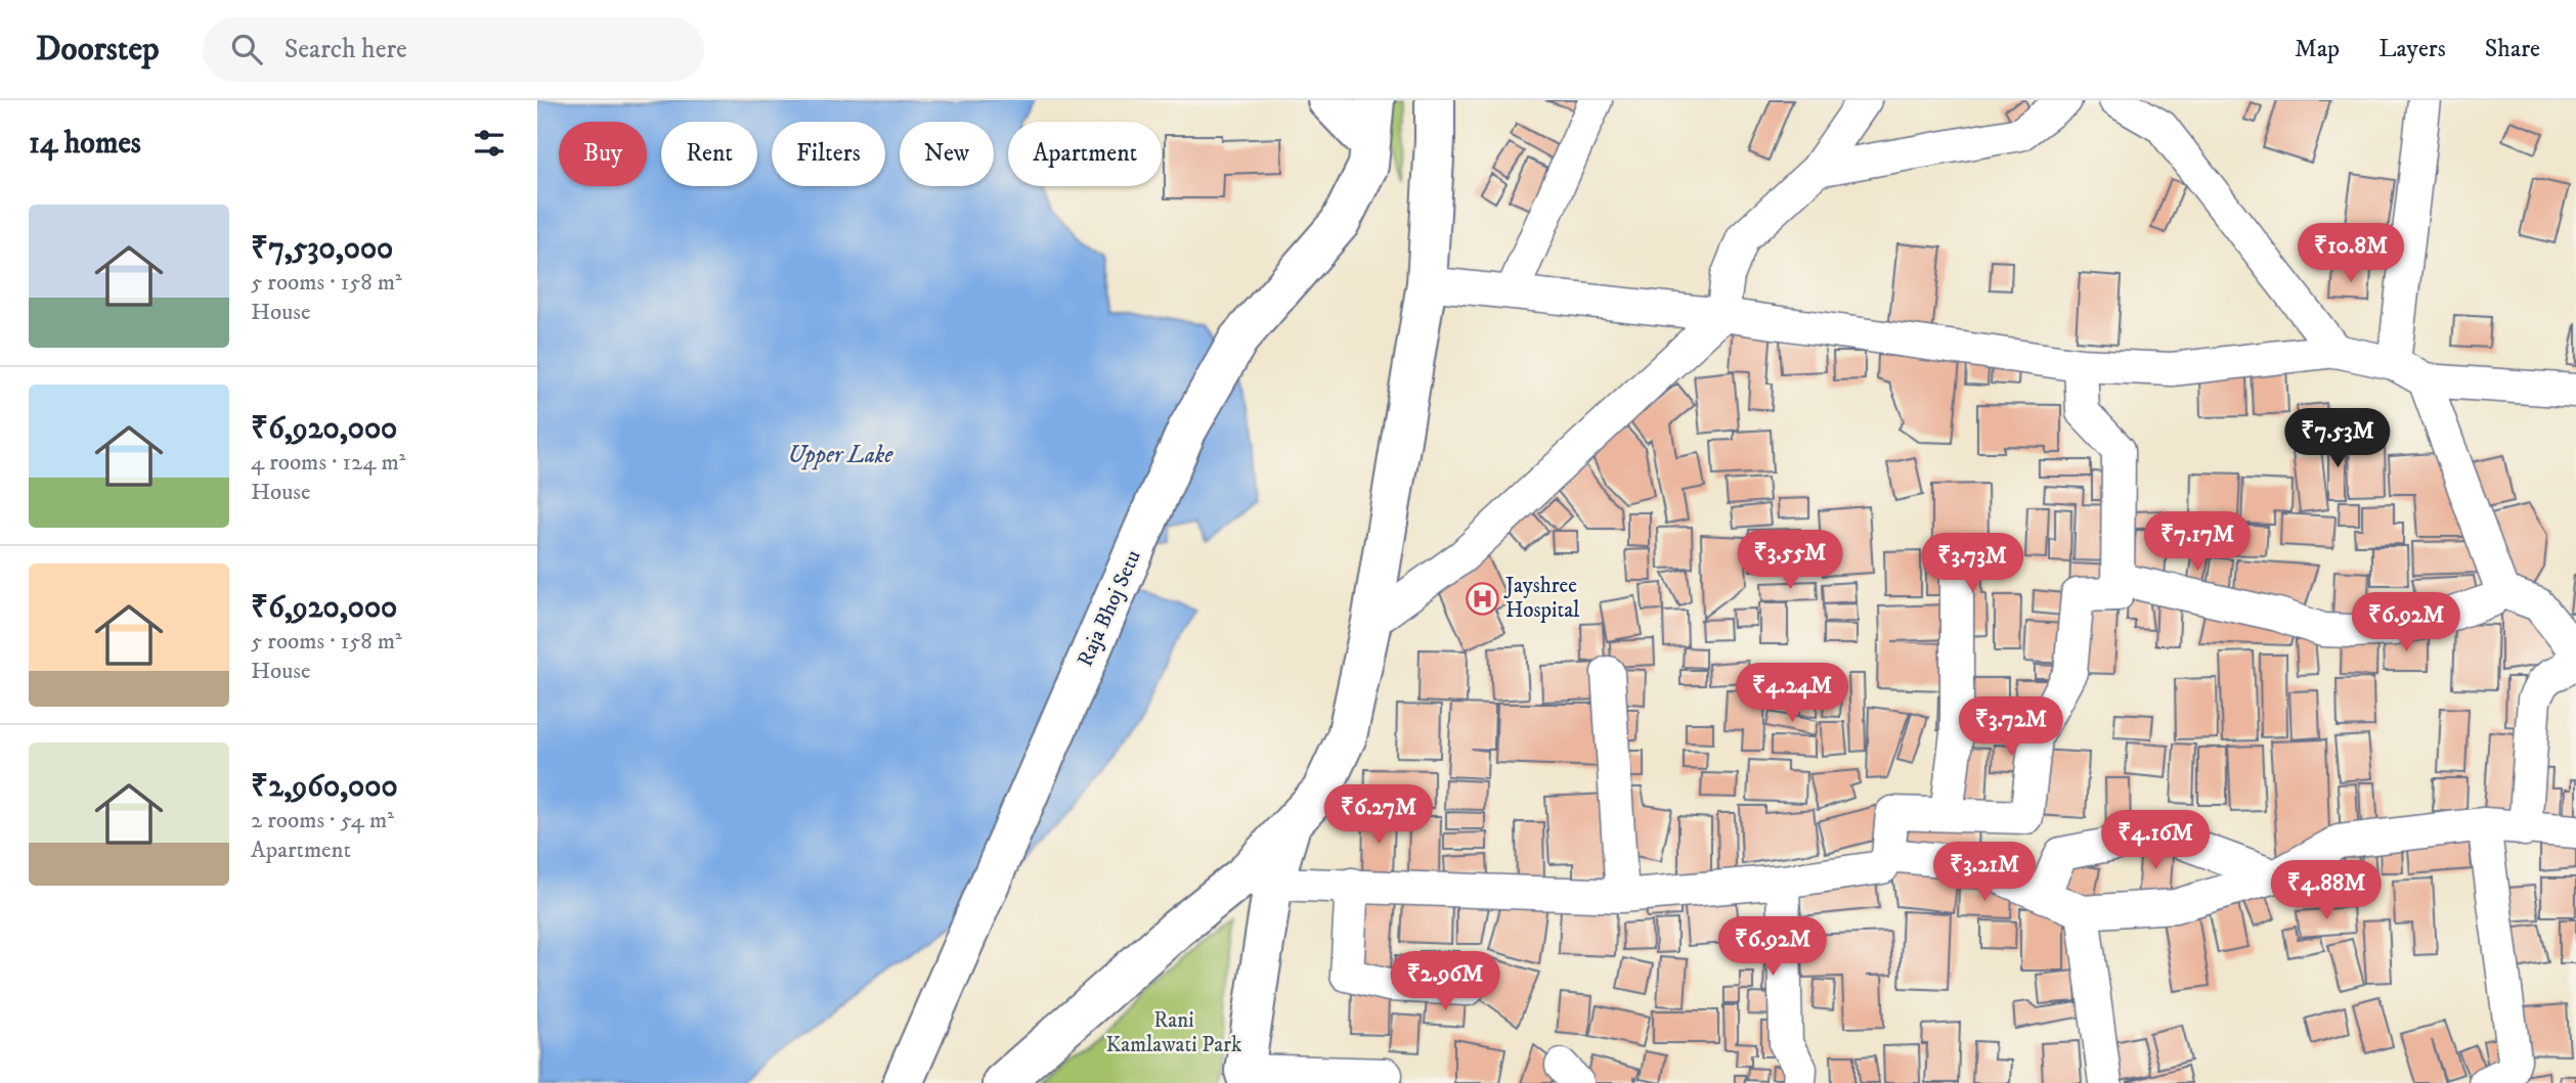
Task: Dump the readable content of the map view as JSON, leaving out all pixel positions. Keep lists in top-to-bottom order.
{
  "streets": {
    "main road": ["Raja Bhoj Setu"]
  },
  "water": ["Upper Lake"],
  "parks": ["Rani Kamlawati Park"],
  "places": {
    "hospital": ["Jayshree Hospital"]
  },
  "page": {
    "header": "Doorstep",
    "search": "Search here",
    "nav": ["Map", "Layers", "Share"],
    "heading": "14 homes",
    "chip": [
      "Buy",
      "Rent",
      "Filters",
      "New",
      "Apartment"
    ],
    "list": [
      {
        "name": "₹7,530,000",
        "note": "5 rooms · 158 m² · House"
      },
      {
        "name": "₹6,920,000",
        "note": "4 rooms · 124 m² · House"
      },
      {
        "name": "₹6,920,000",
        "note": "5 rooms · 158 m² · House"
      },
      {
        "name": "₹2,960,000",
        "note": "2 rooms · 54 m² · Apartment"
      }
    ],
    "price": [
      "₹10.8M",
      "₹7.53M",
      "₹7.17M",
      "₹3.55M",
      "₹3.73M",
      "₹6.92M",
      "₹4.24M",
      "₹3.72M",
      "₹6.27M",
      "₹4.16M",
      "₹3.21M",
      "₹4.88M",
      "₹6.92M",
      "₹2.96M"
    ]
  }
}
